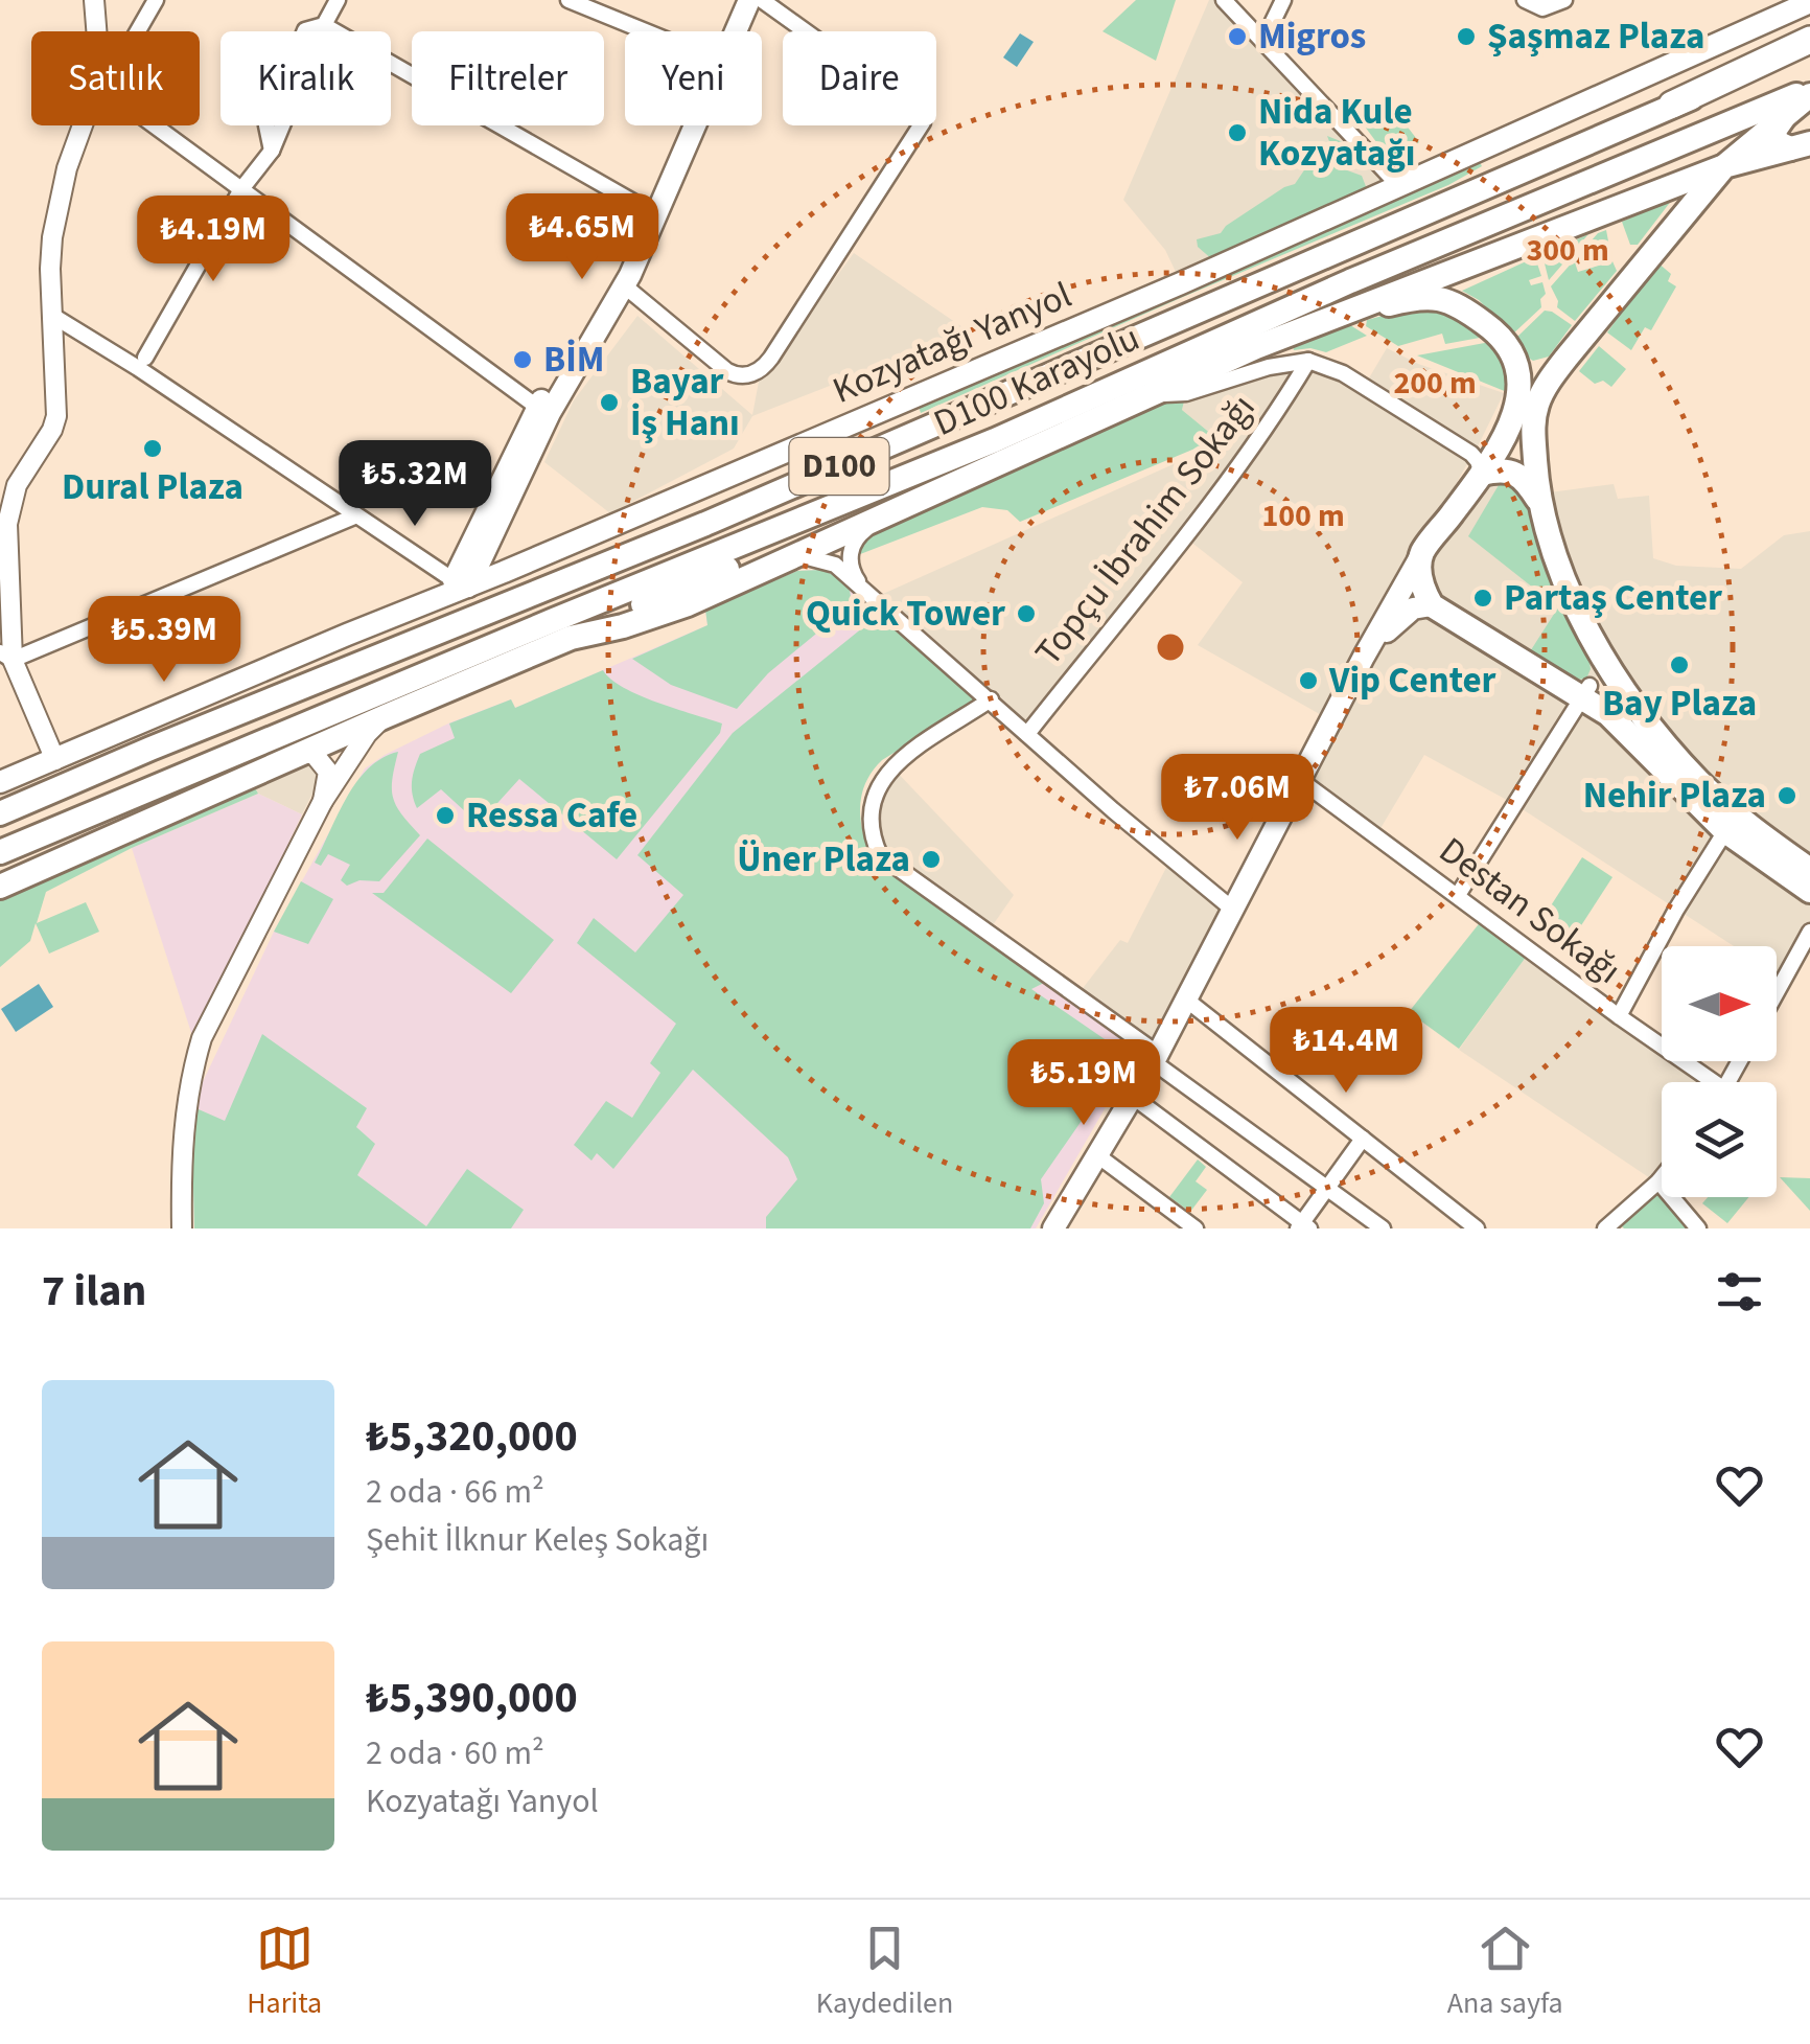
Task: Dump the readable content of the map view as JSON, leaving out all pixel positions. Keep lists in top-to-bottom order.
{
  "streets": {
    "main road": ["Kozyatağı Yanyol", "D100 Karayolu", "D100"],
    "street": ["Topçu İbrahim Sokağı", "Destan Sokağı"]
  },
  "crossings": [
    ["D100 Karayolu", "D100"],
    ["D100", "Topçu İbrahim Sokağı"]
  ],
  "places": [
    "Migros",
    "Şaşmaz Plaza",
    "Nida Kule Kozyatağı",
    "BİM",
    "Bayar İş Hanı",
    "Dural Plaza",
    "Partaş Center",
    "Quick Tower",
    "Bay Plaza",
    "Vip Center",
    "Nehir Plaza",
    "Ressa Cafe",
    "Üner Plaza"
  ],
  "north": "right",
  "page": {
    "chip": [
      "Satılık",
      "Kiralık",
      "Filtreler",
      "Yeni",
      "Daire"
    ],
    "price": [
      "₺4.65M",
      "₺4.19M",
      "₺5.32M",
      "₺5.39M",
      "₺7.06M",
      "₺14.4M",
      "₺5.19M"
    ],
    "heading": "7 ilan",
    "list": [
      {
        "name": "₺5,320,000",
        "note": "2 oda · 66 m² · Şehit İlknur Keleş Sokağı"
      },
      {
        "name": "₺5,390,000",
        "note": "2 oda · 60 m² · Kozyatağı Yanyol"
      }
    ],
    "tabs": ["Harita", "Kaydedilen", "Ana sayfa"]
  },
  "rings": ["300 m", "200 m", "100 m"]
}
